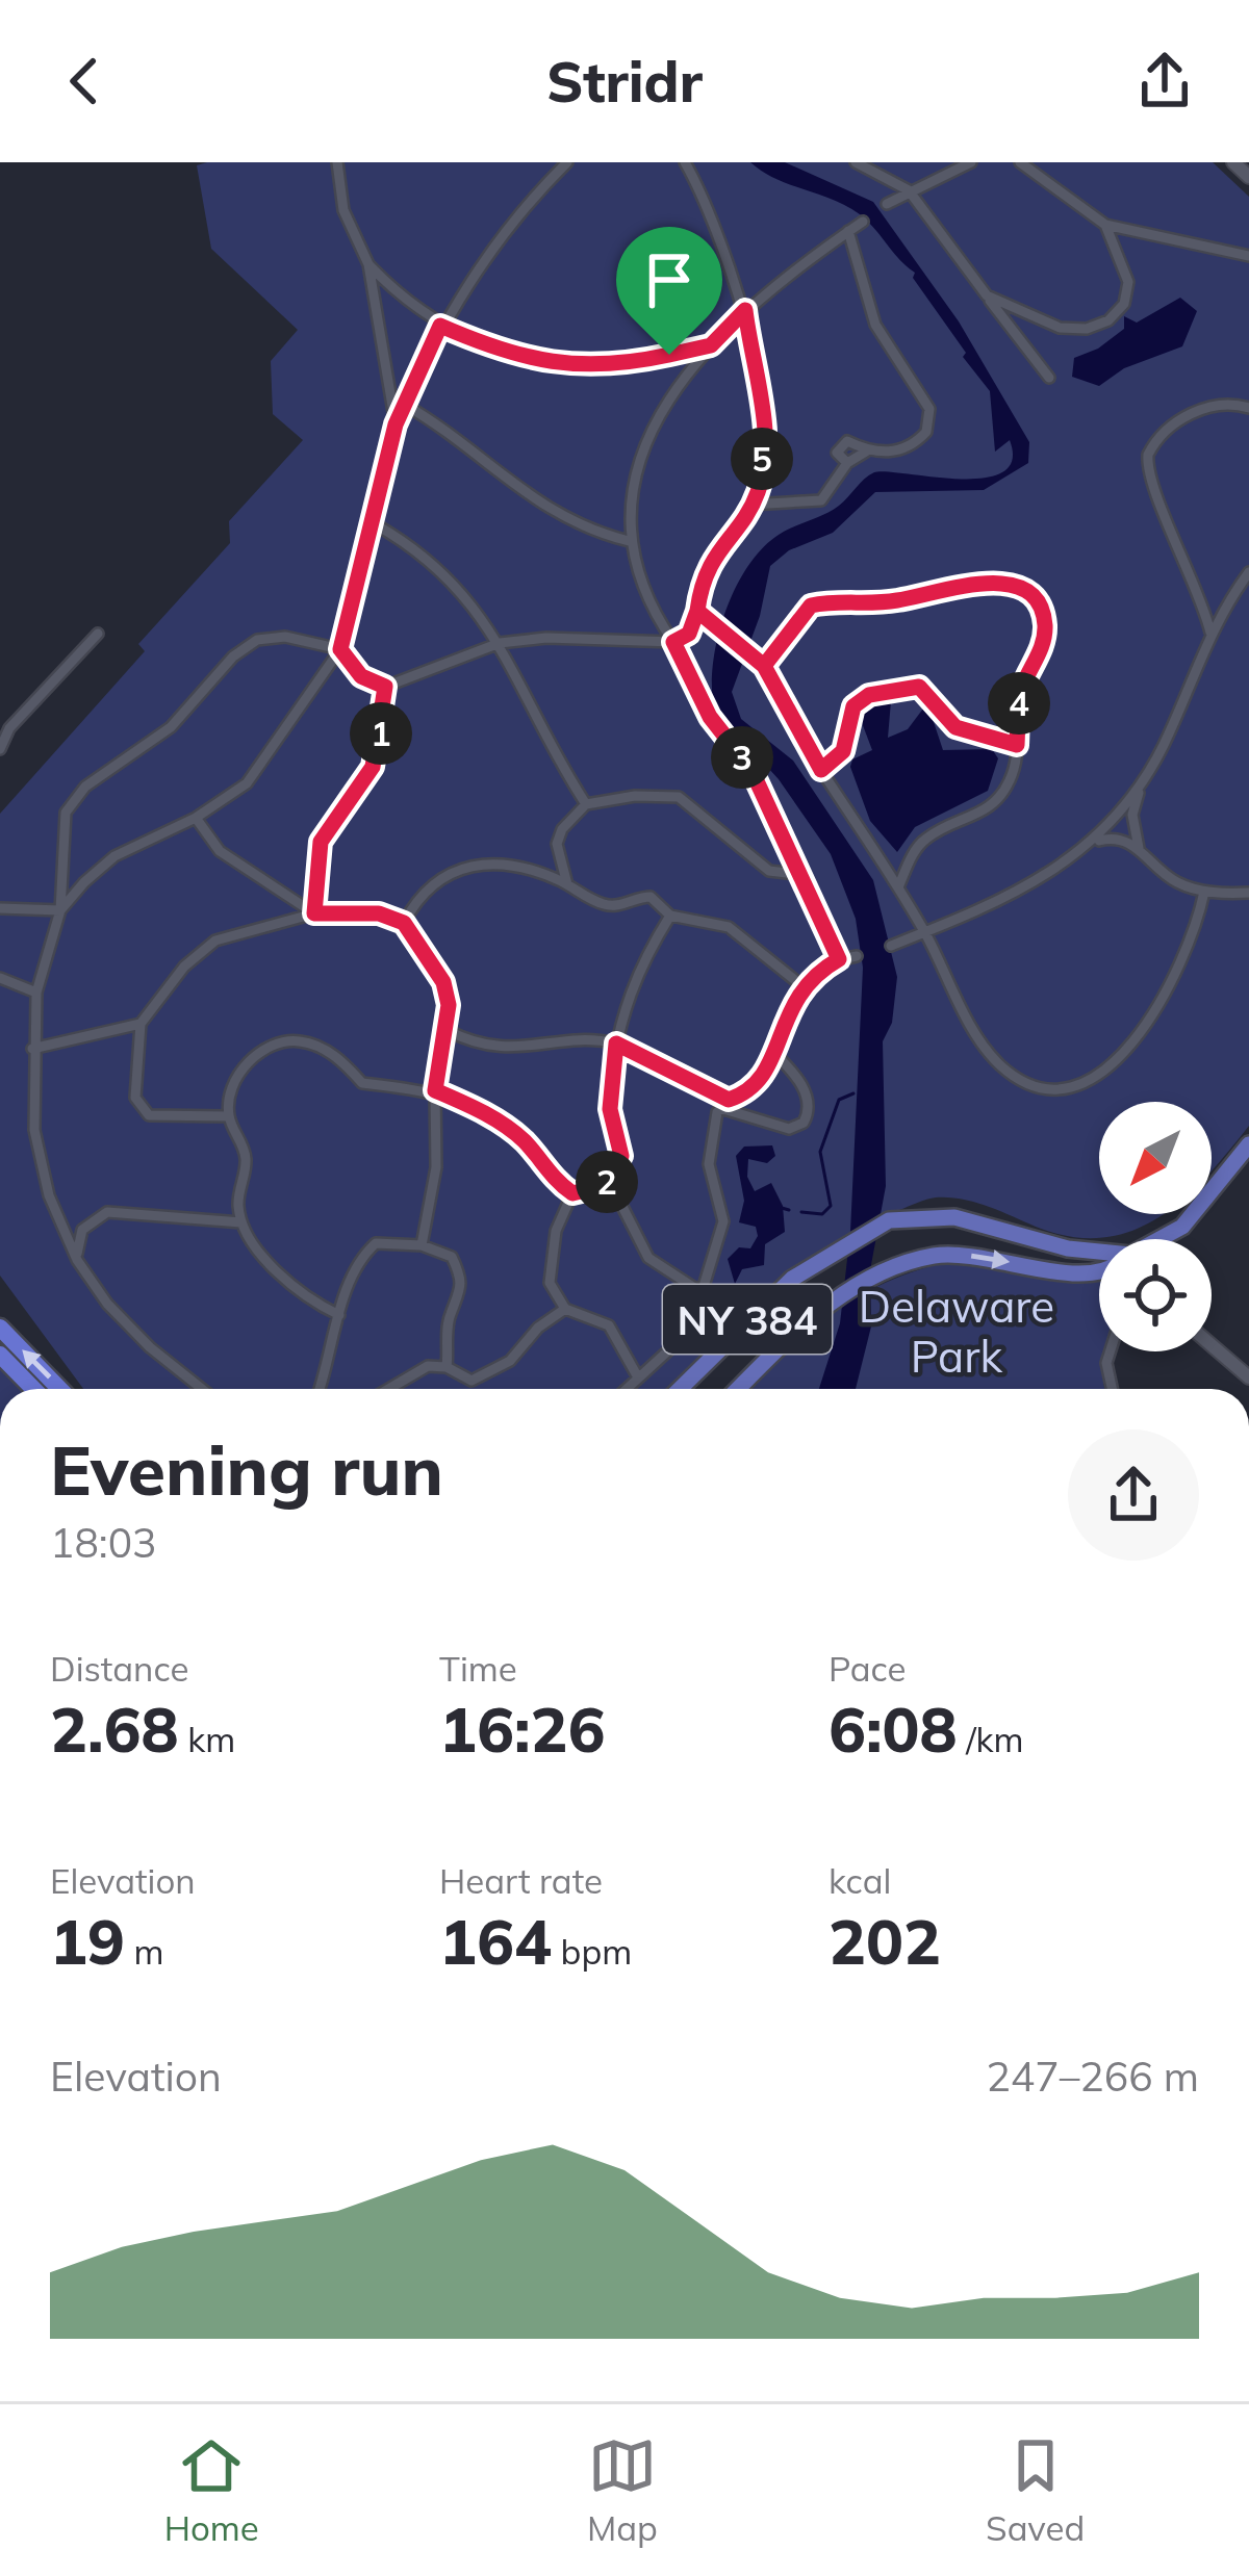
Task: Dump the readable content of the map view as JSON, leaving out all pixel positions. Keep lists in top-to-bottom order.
{
  "streets": {
    "main road": ["NY 384"]
  },
  "parks": ["Delaware Park"],
  "north": "bottom left",
  "page": {
    "header": "Stridr",
    "pins": [
      "5",
      "4",
      "1",
      "3",
      "2"
    ],
    "heading": ["Evening run", "18:03"],
    "stats": [
      ["Distance", "2.68 km"],
      ["Time", "16:26"],
      ["Pace", "6:08 /km"],
      ["Elevation", "19 m"],
      ["Heart rate", "164 bpm"],
      ["kcal", "202"]
    ],
    "chart": ["Elevation", "247–266 m"],
    "tabs": ["Home", "Map", "Saved"]
  }
}
